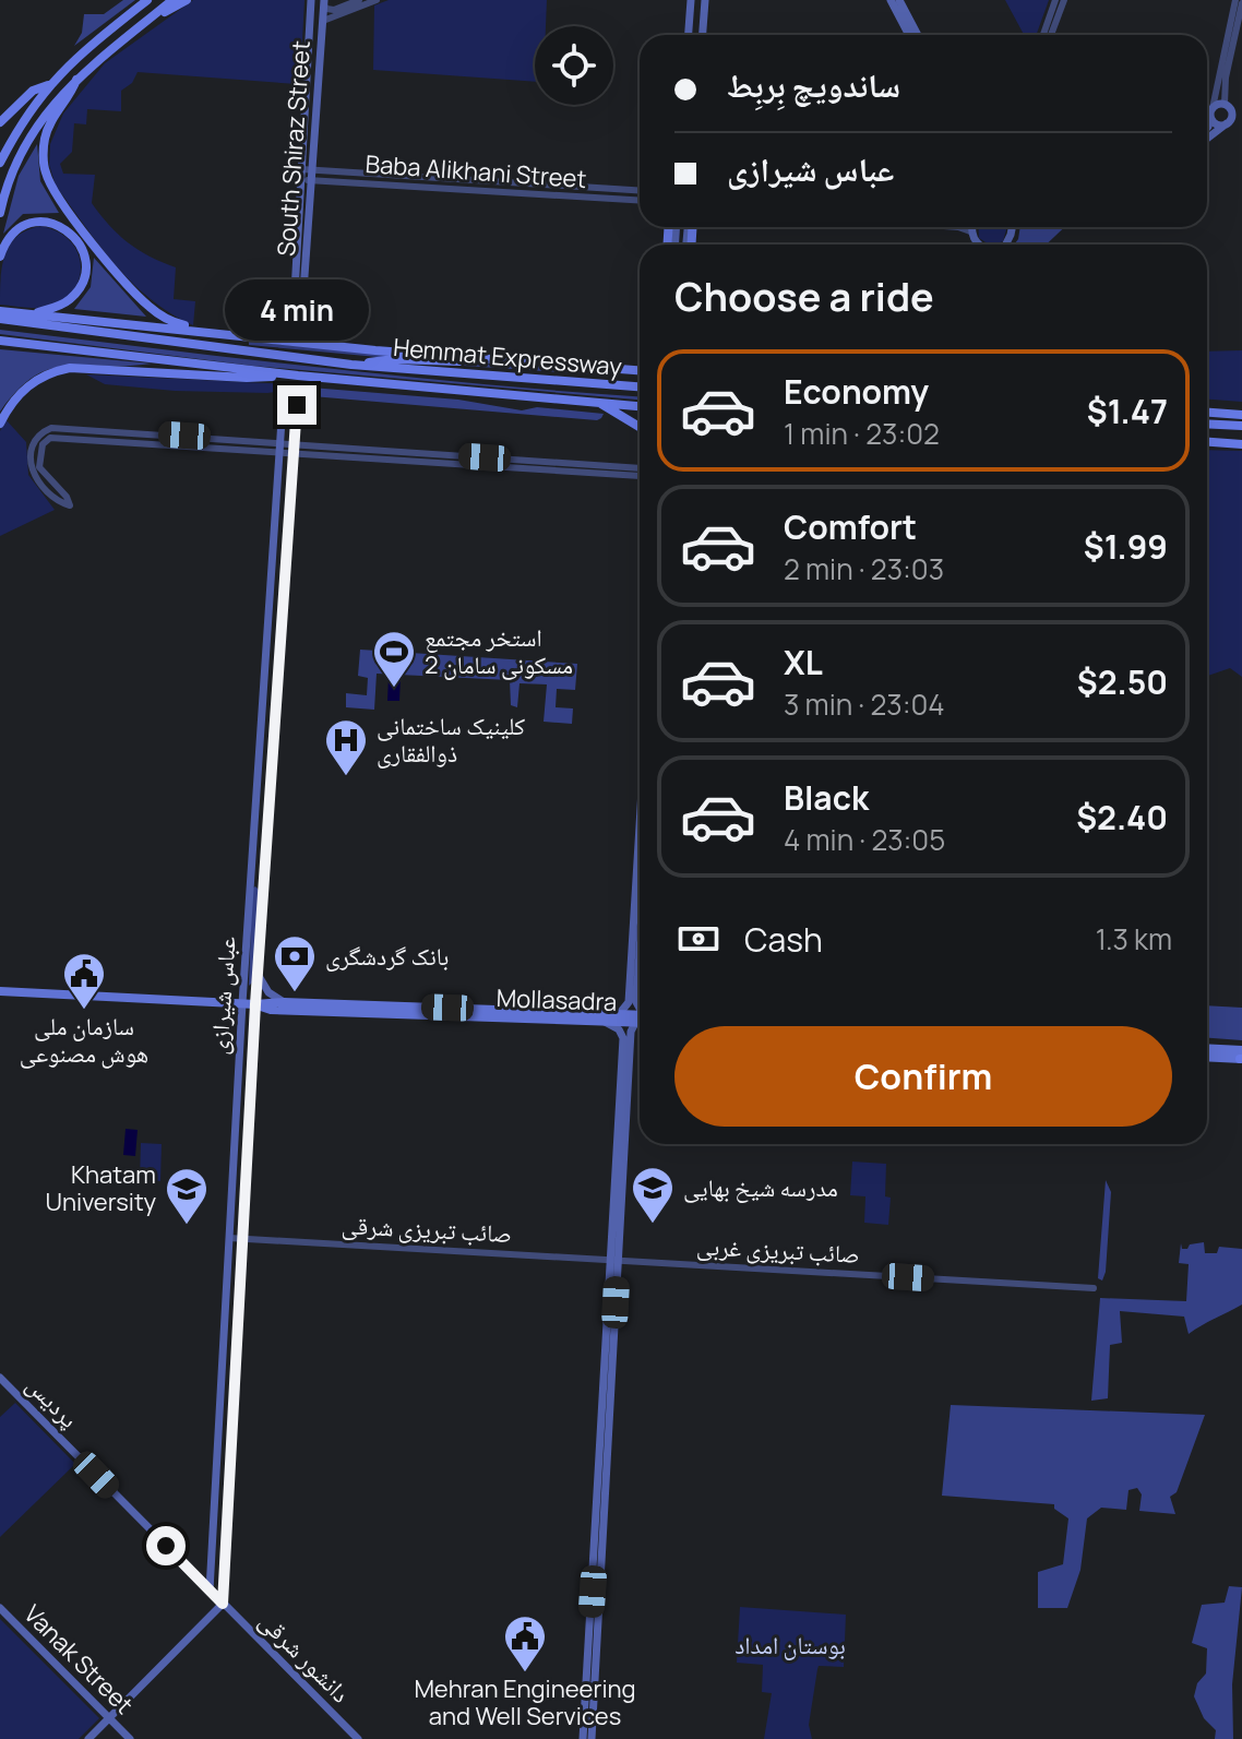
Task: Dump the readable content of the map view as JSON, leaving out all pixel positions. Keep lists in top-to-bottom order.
{
  "streets": {
    "highway": ["Hemmat Expressway"],
    "main road": [
      "South Shiraz Street",
      "عباس شیرازی",
      "Mollasadra",
      "پردیس",
      "دانشور شرقی",
      "Vanak Street"
    ],
    "street": ["Baba Alikhani Street", "صائب تبریزی شرقی", "صائب تبریزی غربی"]
  },
  "crossings": [
    ["South Shiraz Street", "Baba Alikhani Street"],
    ["عباس شیرازی", "Mollasadra"],
    ["عباس شیرازی", "صائب تبریزی شرقی"],
    ["عباس شیرازی", "پردیس"],
    ["عباس شیرازی", "دانشور شرقی"],
    ["صائب تبریزی شرقی", "صائب تبریزی غربی"],
    ["پردیس", "دانشور شرقی"]
  ],
  "parks": ["بوستان امداد"],
  "places": {
    "sports": ["استخر مجتمع مسکونی سامان 2"],
    "hospital": ["کلینیک ساختمانی ذوالفقاری"],
    "bank": ["بانک گردشگری"],
    "public building": ["سازمان ملی هوش مصنوعی", "Mehran Engineering and Well Services"],
    "school or university": ["مدرسه شیخ بهایی", "Khatam University"]
  },
  "page": {
    "banner": ["ساندویچ بِربِط", "عباس شیرازی"],
    "heading": "Choose a ride",
    "bubble": "4 min",
    "list": [
      {
        "name": "Economy",
        "note": "1 min · 23:02",
        "value": "$1.47"
      },
      {
        "name": "Comfort",
        "note": "2 min · 23:03",
        "value": "$1.99"
      },
      {
        "name": "XL",
        "note": "3 min · 23:04",
        "value": "$2.50"
      },
      {
        "name": "Black",
        "note": "4 min · 23:05",
        "value": "$2.40"
      }
    ],
    "pay": ["Cash", "1.3 km"],
    "buttons": "Confirm"
  }
}
